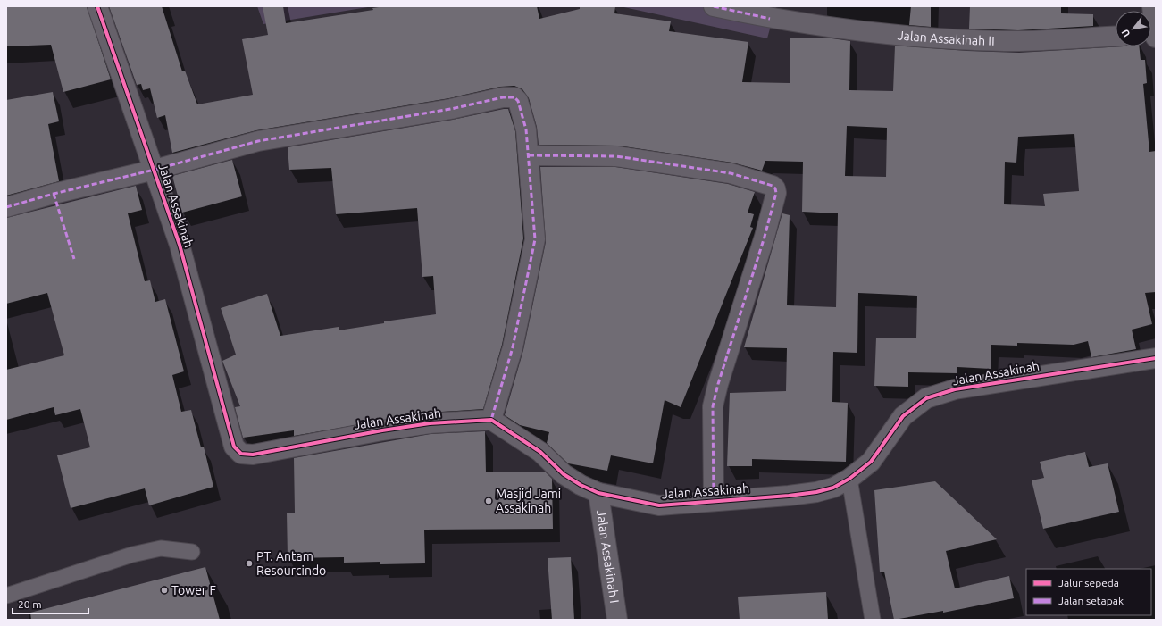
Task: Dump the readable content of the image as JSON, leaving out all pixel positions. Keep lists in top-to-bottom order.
{
  "streets": {
    "street": ["Jalan Assakinah II", "Jalan Assakinah", "Jalan Assakinah I"]
  },
  "crossings": [
    ["Jalan Assakinah", "Jalan Assakinah I"]
  ],
  "places": ["Masjid Jami Assakinah", "PT. Antam Resourcindo", "Tower F"],
  "legend": ["Jalur sepeda", "Jalan setapak"],
  "scale_bar": "20 m",
  "north": "bottom left"
}
